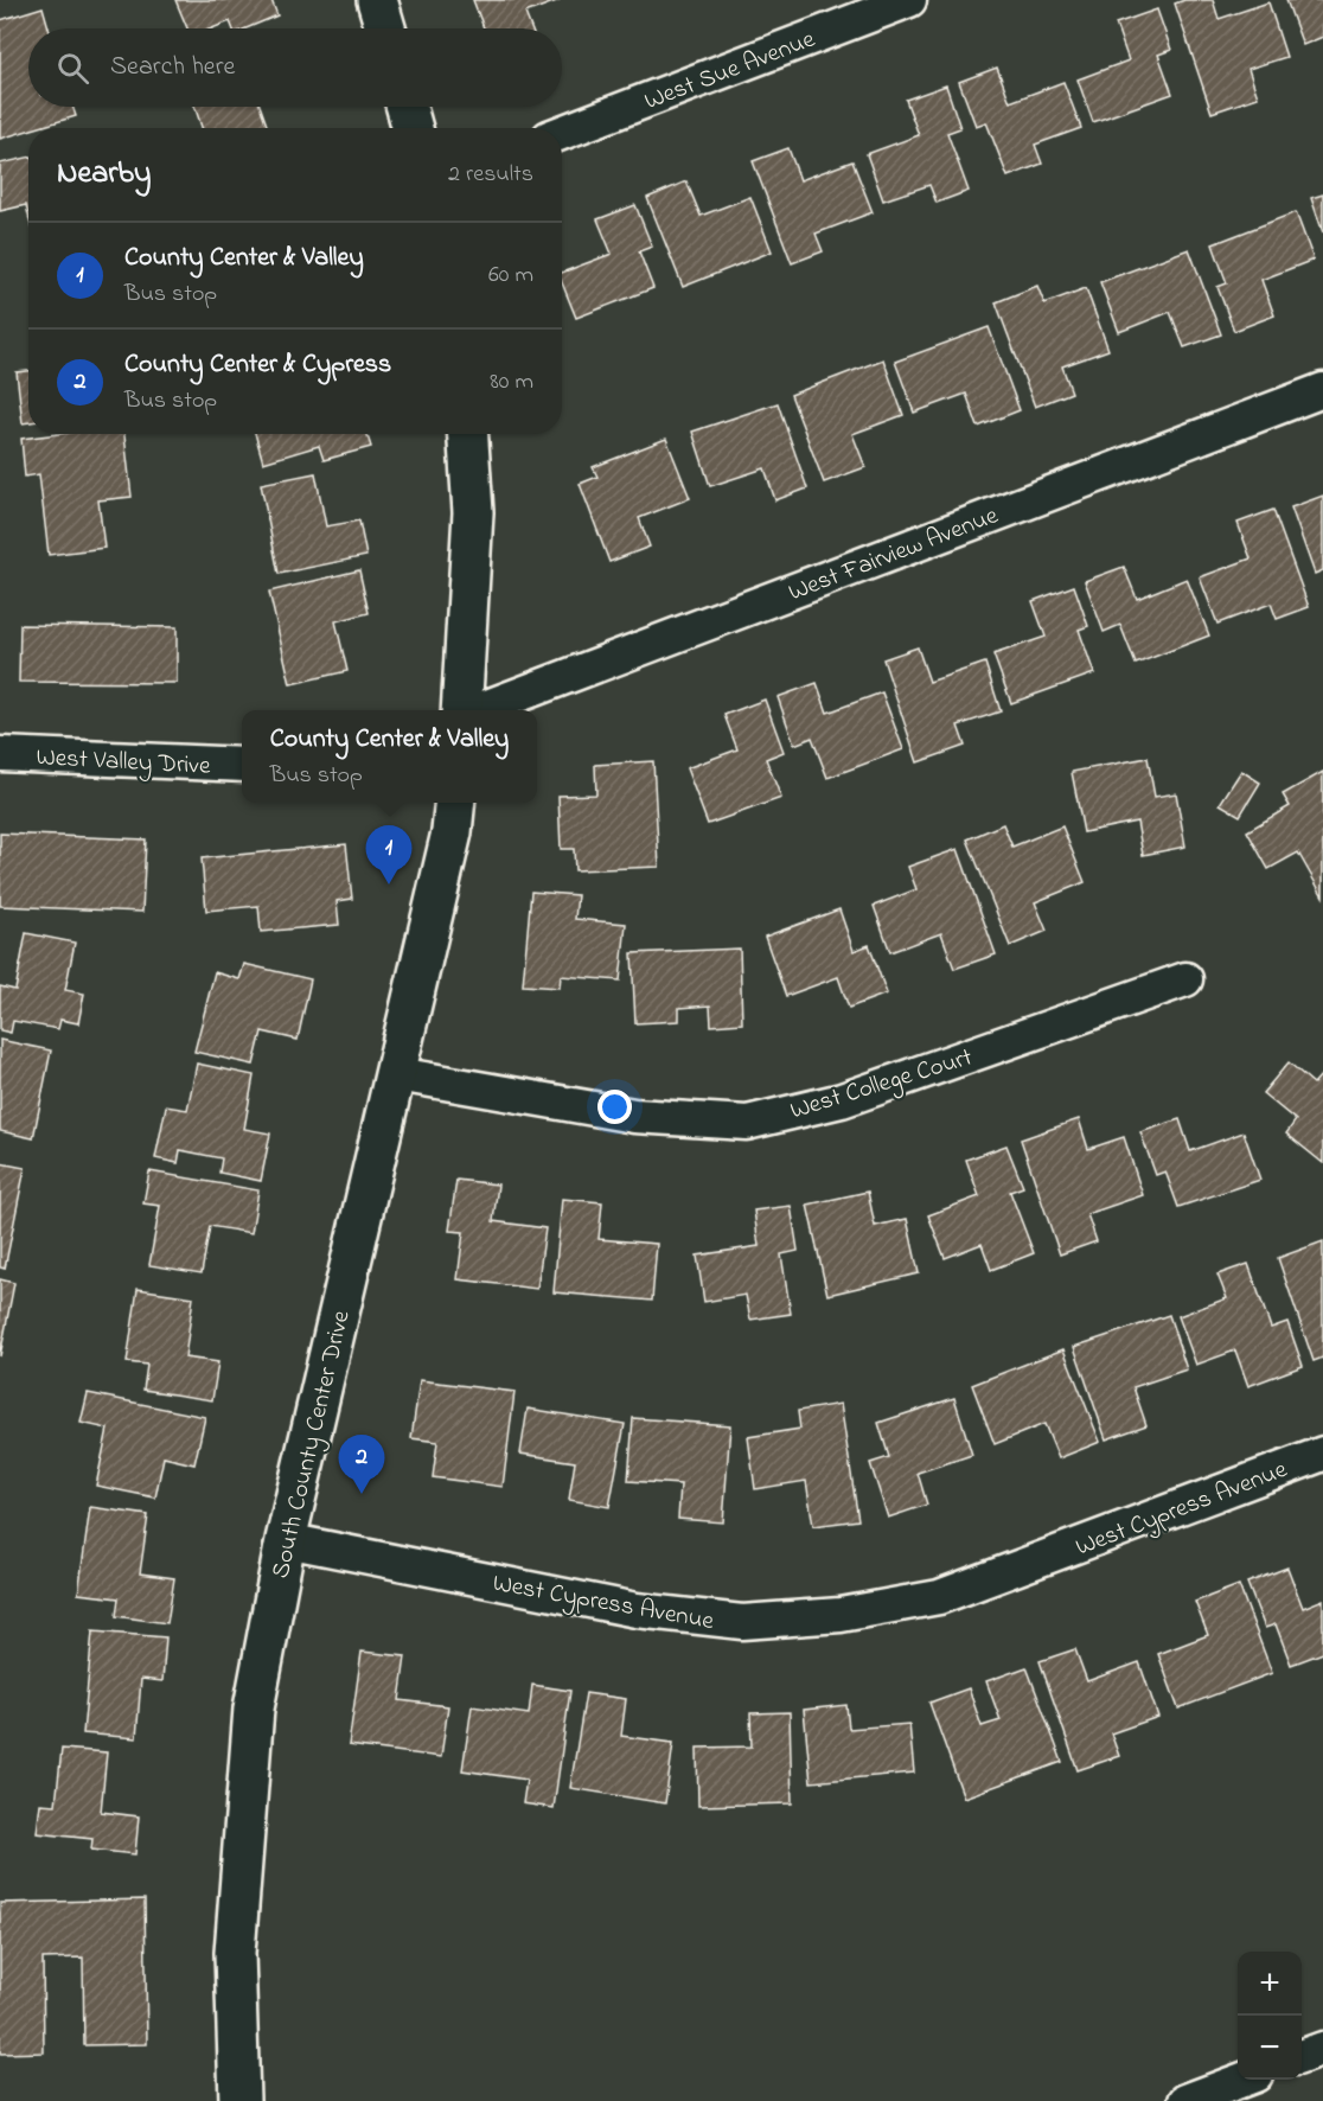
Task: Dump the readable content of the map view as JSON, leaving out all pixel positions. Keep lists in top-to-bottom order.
{
  "streets": {
    "street": [
      "West Sue Avenue",
      "West Fairview Avenue",
      "West Valley Drive",
      "West College Court",
      "South County Center Drive",
      "West Cypress Avenue"
    ]
  },
  "crossings": [
    ["West College Court", "South County Center Drive"],
    ["South County Center Drive", "West Cypress Avenue"]
  ],
  "page": {
    "search": "Search here",
    "heading": ["Nearby", "2 results"],
    "list": [
      {
        "mark": "1",
        "name": "County Center & Valley",
        "note": "Bus stop",
        "value": "60 m"
      },
      {
        "mark": "2",
        "name": "County Center & Cypress",
        "note": "Bus stop",
        "value": "80 m"
      }
    ],
    "popup": ["County Center & Valley", "Bus stop"],
    "pins": ["1", "2"],
    "map_buttons": ["+", "−"]
  }
}
